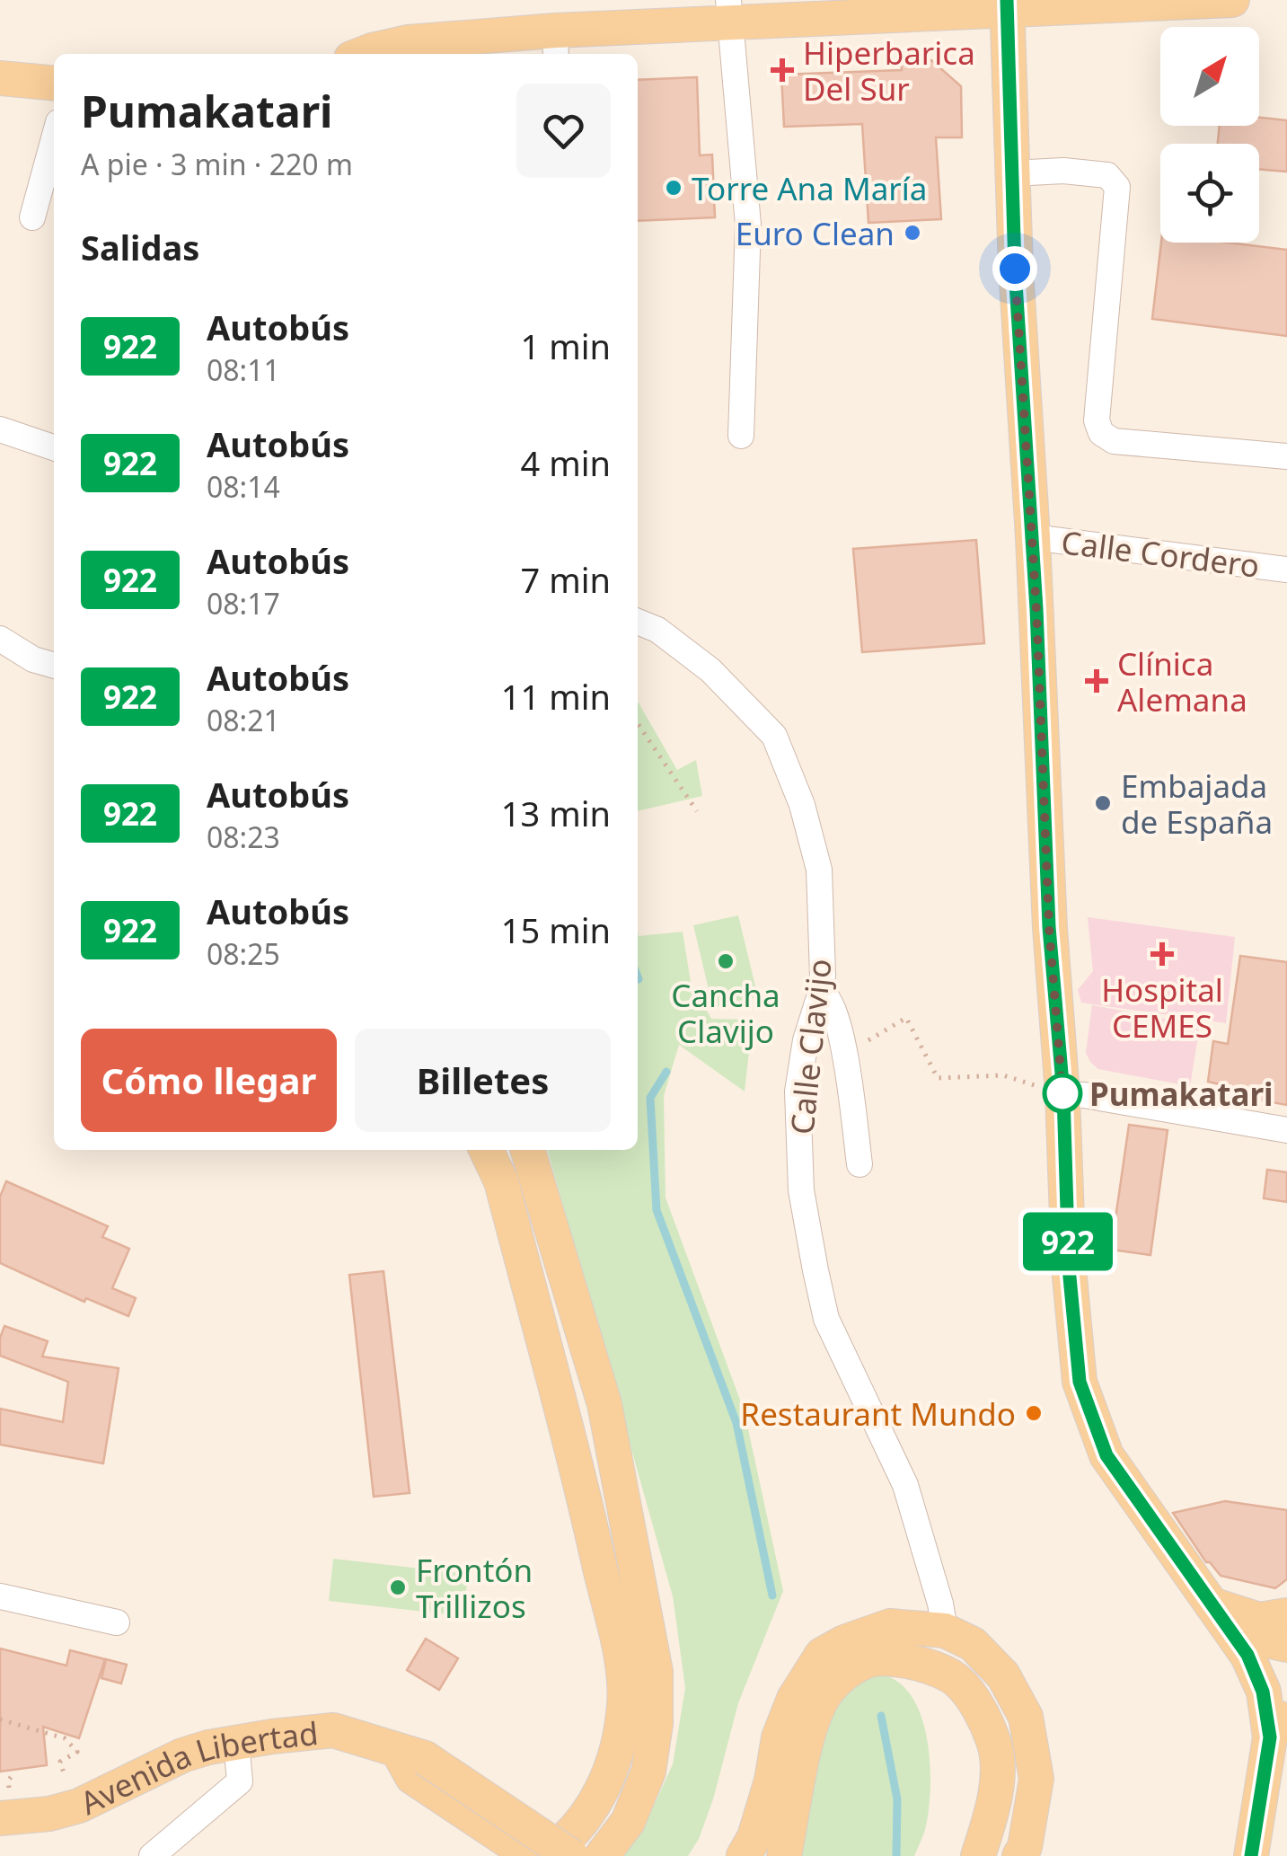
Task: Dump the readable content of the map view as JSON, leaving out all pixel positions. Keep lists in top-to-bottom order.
{
  "streets": {
    "main road": ["Avenida Libertad"],
    "street": ["Calle Cordero", "Calle Clavijo"]
  },
  "places": {
    "health": ["Hiperbarica Del Sur", "Clínica Alemana", "Hospital CEMES"],
    "other": [
      "Torre Ana María",
      "Euro Clean",
      "Embajada de España",
      "Cancha Clavijo",
      "Pumakatari",
      "Restaurant Mundo",
      "Frontón Trillizos"
    ]
  },
  "lines": ["bus line 922"],
  "north": "top right",
  "page": {
    "on_map": "922",
    "heading": [
      ["Pumakatari", "A pie · 3 min · 220 m"],
      "Salidas"
    ],
    "list": [
      {
        "mark": "922",
        "name": "Autobús",
        "note": "08:11",
        "value": "1 min"
      },
      {
        "mark": "922",
        "name": "Autobús",
        "note": "08:14",
        "value": "4 min"
      },
      {
        "mark": "922",
        "name": "Autobús",
        "note": "08:17",
        "value": "7 min"
      },
      {
        "mark": "922",
        "name": "Autobús",
        "note": "08:21",
        "value": "11 min"
      },
      {
        "mark": "922",
        "name": "Autobús",
        "note": "08:23",
        "value": "13 min"
      },
      {
        "mark": "922",
        "name": "Autobús",
        "note": "08:25",
        "value": "15 min"
      }
    ],
    "buttons": ["Cómo llegar", "Billetes"]
  }
}
